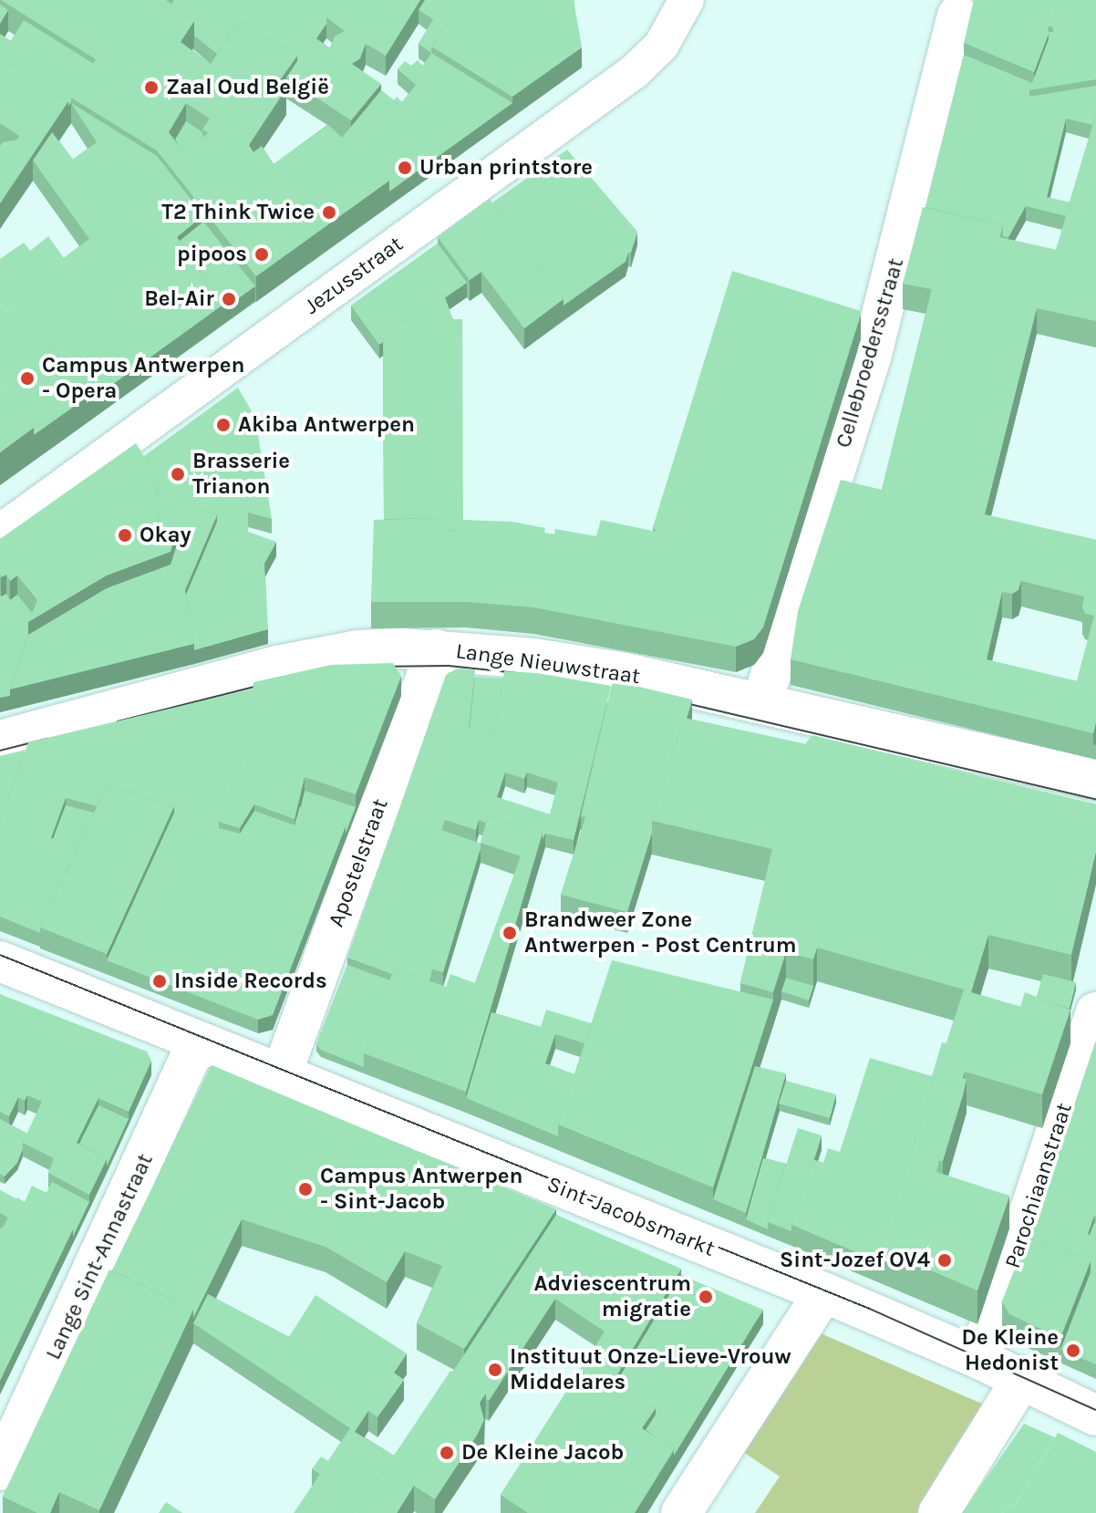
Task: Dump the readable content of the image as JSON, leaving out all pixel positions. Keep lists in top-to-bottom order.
{
  "streets": {
    "street": [
      "Jezusstraat",
      "Cellebroedersstraat",
      "Lange Nieuwstraat",
      "Apostelstraat",
      "Parochiaanstraat",
      "Sint-Jacobsmarkt",
      "Lange Sint-Annastraat"
    ]
  },
  "crossings": [
    ["Cellebroedersstraat", "Lange Nieuwstraat"],
    ["Lange Nieuwstraat", "Apostelstraat"],
    ["Apostelstraat", "Sint-Jacobsmarkt"],
    ["Parochiaanstraat", "Sint-Jacobsmarkt"],
    ["Sint-Jacobsmarkt", "Lange Sint-Annastraat"]
  ],
  "places": [
    "Zaal Oud België",
    "Urban printstore",
    "T2 Think Twice",
    "pipoos",
    "Bel-Air",
    "Campus Antwerpen - Opera",
    "Akiba Antwerpen",
    "Brasserie Trianon",
    "Okay",
    "Brandweer Zone Antwerpen - Post Centrum",
    "Inside Records",
    "Campus Antwerpen - Sint-Jacob",
    "Sint-Jozef OV4",
    "Adviescentrum migratie",
    "De Kleine Hedonist",
    "Instituut Onze-Lieve-Vrouw Middelares",
    "De Kleine Jacob"
  ]
}
